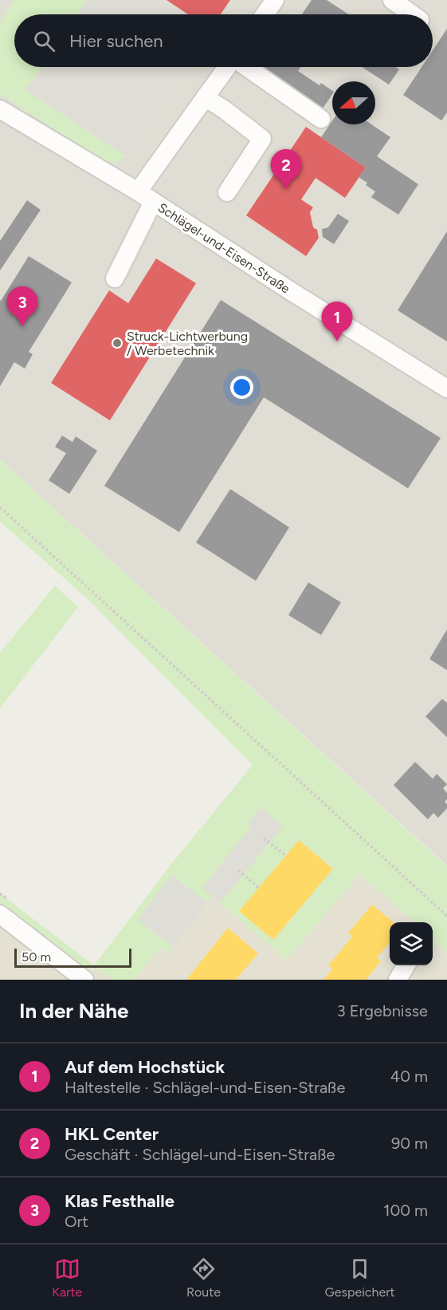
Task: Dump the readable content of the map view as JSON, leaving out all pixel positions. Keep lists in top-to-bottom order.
{
  "streets": {
    "street": ["Schlägel-und-Eisen-Straße"]
  },
  "places": ["Struck-Lichtwerbung / Werbetechnik"],
  "scale_bar": "50 m",
  "north": "left",
  "page": {
    "search": "Hier suchen",
    "pins": ["2", "3", "1"],
    "scale": "50 m",
    "heading": ["In der Nähe", "3 Ergebnisse"],
    "list": [
      {
        "mark": "1",
        "name": "Auf dem Hochstück",
        "note": "Haltestelle · Schlägel-und-Eisen-Straße",
        "value": "40 m"
      },
      {
        "mark": "2",
        "name": "HKL Center",
        "note": "Geschäft · Schlägel-und-Eisen-Straße",
        "value": "90 m"
      },
      {
        "mark": "3",
        "name": "Klas Festhalle",
        "note": "Ort",
        "value": "100 m"
      }
    ],
    "nav": ["Karte", "Route", "Gespeichert"]
  }
}
